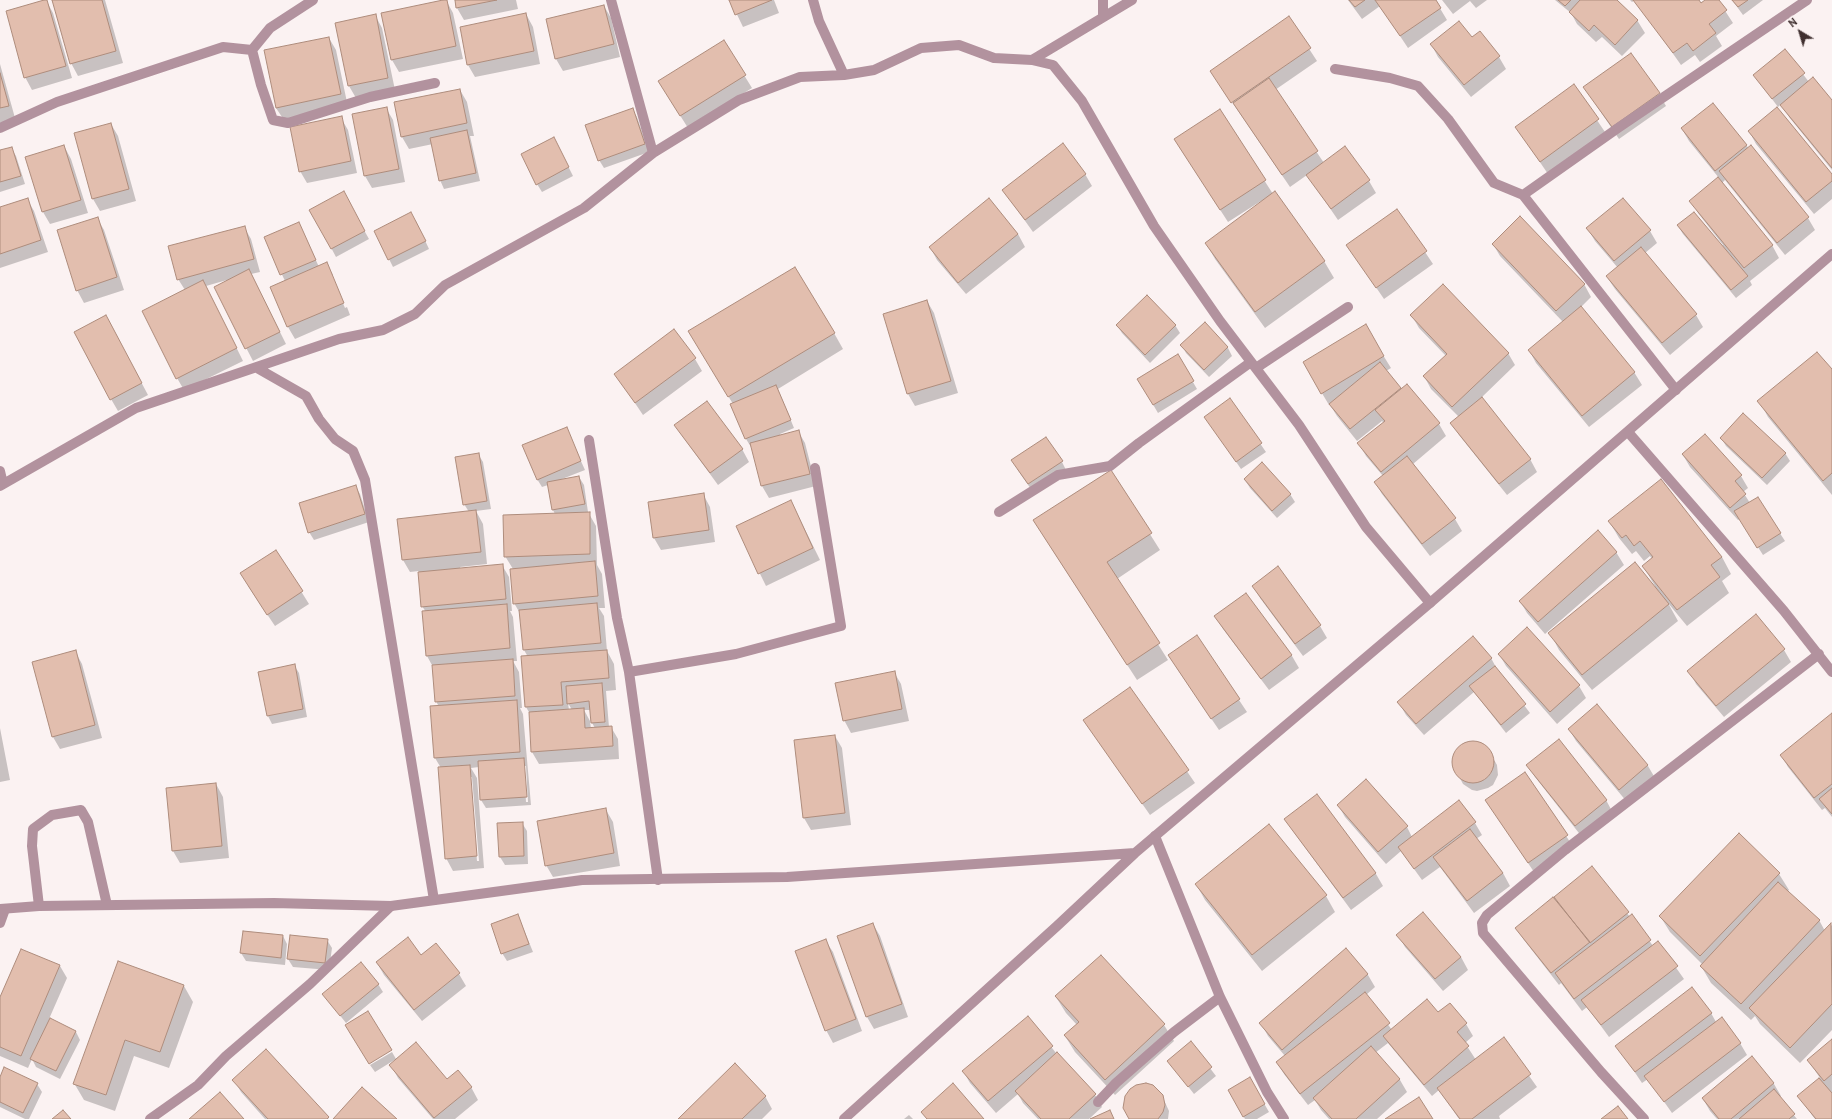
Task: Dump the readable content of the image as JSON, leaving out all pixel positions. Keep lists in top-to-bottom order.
{
  "north": "top left"
}
